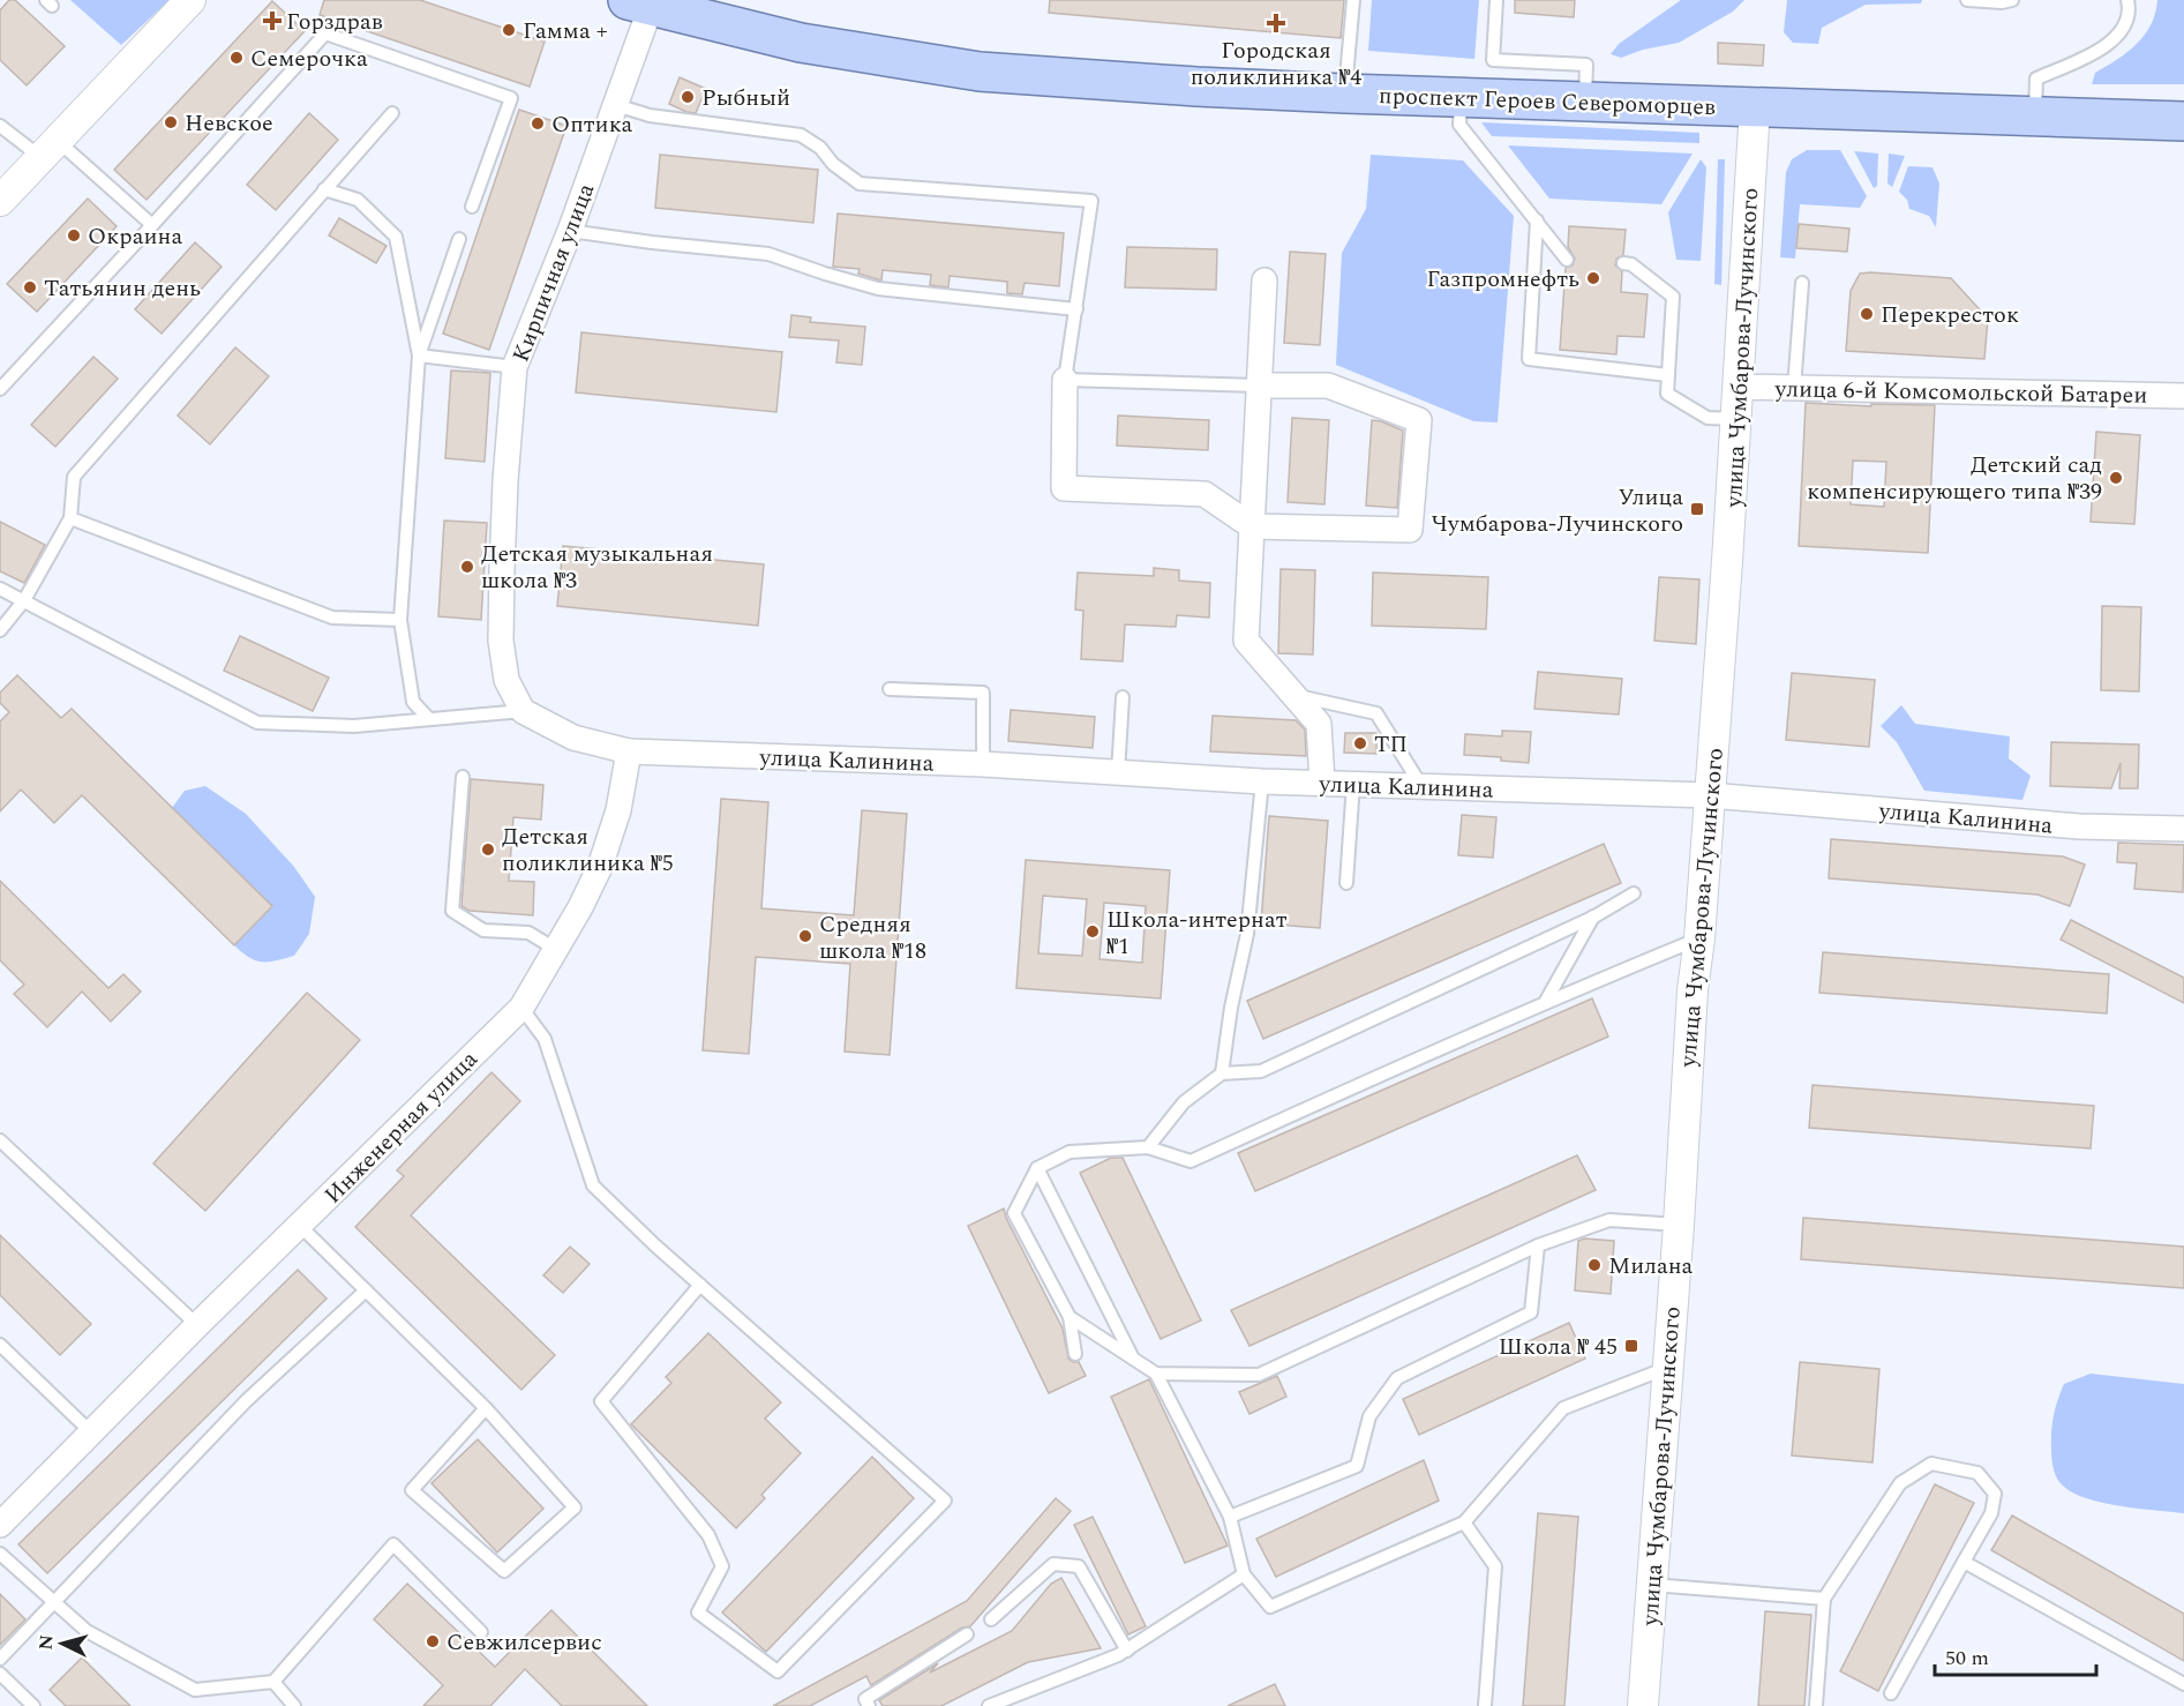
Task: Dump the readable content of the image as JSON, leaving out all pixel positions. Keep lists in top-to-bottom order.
{
  "streets": {
    "main road": ["проспект Героев Североморцев"],
    "street": [
      "Кирпичная улица",
      "улица Чумбарова-Лучинского",
      "улица 6-й Комсомольской Батареи",
      "улица Калинина",
      "Инженерная улица"
    ]
  },
  "crossings": [
    ["проспект Героев Североморцев", "Кирпичная улица"],
    ["проспект Героев Североморцев", "улица Чумбарова-Лучинского"],
    ["улица Чумбарова-Лучинского", "улица 6-й Комсомольской Батареи"],
    ["улица Чумбарова-Лучинского", "улица Калинина"],
    ["улица Калинина", "Инженерная улица"]
  ],
  "places": {
    "health": ["Горздрав", "Городская поликлиника №4"],
    "other": [
      "Гамма +",
      "Семерочка",
      "Рыбный",
      "Невское",
      "Оптика",
      "Окраина",
      "Газпромнефть",
      "Татьянин день",
      "Перекресток",
      "Детский сад компенсирующего типа №39",
      "Детская музыкальная школа №3",
      "ТП",
      "Детская поликлиника №5",
      "Школа-интернат №1",
      "Средняя школа №18",
      "Милана",
      "Севжилсервис"
    ],
    "transit": ["Улица Чумбарова-Лучинского", "Школа № 45"]
  },
  "scale_bar": "50 m",
  "north": "left"
}
